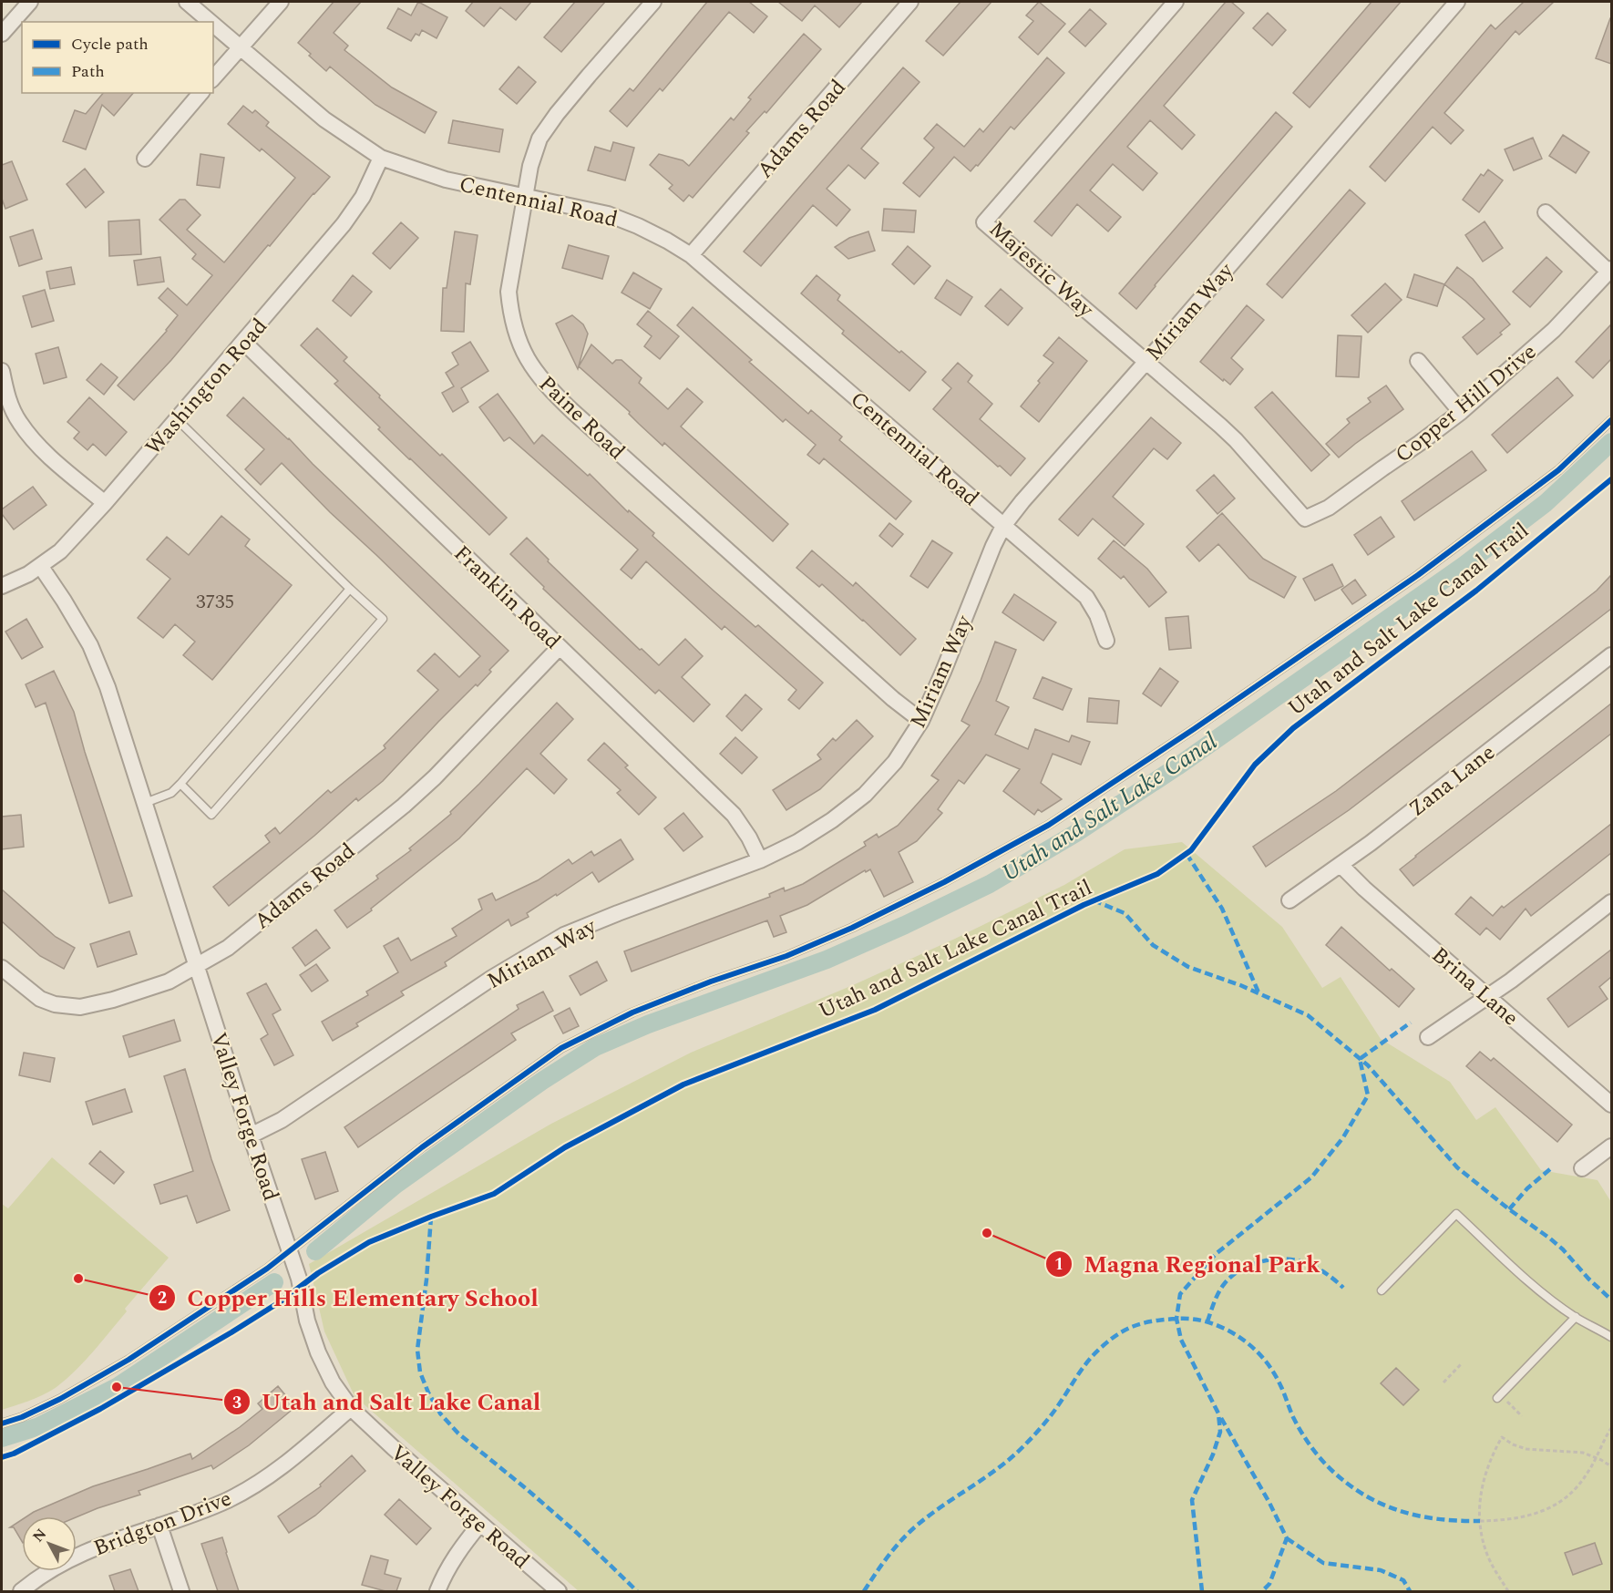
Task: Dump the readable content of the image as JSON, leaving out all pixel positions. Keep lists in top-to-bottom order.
{
  "streets": {
    "street": [
      "Adams Road",
      "Centennial Road",
      "Majestic Way",
      "Miriam Way",
      "Washington Road",
      "Copper Hill Drive",
      "Paine Road",
      "Franklin Road",
      "Zana Lane",
      "Brina Lane",
      "Valley Forge Road",
      "Bridgton Drive"
    ],
    "cycle path": ["Utah and Salt Lake Canal Trail"]
  },
  "crossings": [
    ["Adams Road", "Centennial Road"],
    ["Adams Road", "Franklin Road"],
    ["Adams Road", "Valley Forge Road"],
    ["Centennial Road", "Miriam Way"],
    ["Centennial Road", "Washington Road"],
    ["Centennial Road", "Paine Road"],
    ["Majestic Way", "Miriam Way"],
    ["Majestic Way", "Copper Hill Drive"],
    ["Miriam Way", "Paine Road"],
    ["Miriam Way", "Franklin Road"],
    ["Miriam Way", "Valley Forge Road"],
    ["Washington Road", "Franklin Road"],
    ["Washington Road", "Valley Forge Road"],
    ["Zana Lane", "Brina Lane"],
    ["Valley Forge Road", "Bridgton Drive"]
  ],
  "water": ["Utah and Salt Lake Canal"],
  "places": ["Magna Regional Park", "Copper Hills Elementary School", "Utah and Salt Lake Canal"],
  "house_numbers": ["3735"],
  "legend": ["Cycle path", "Path"],
  "north": "top left"
}
